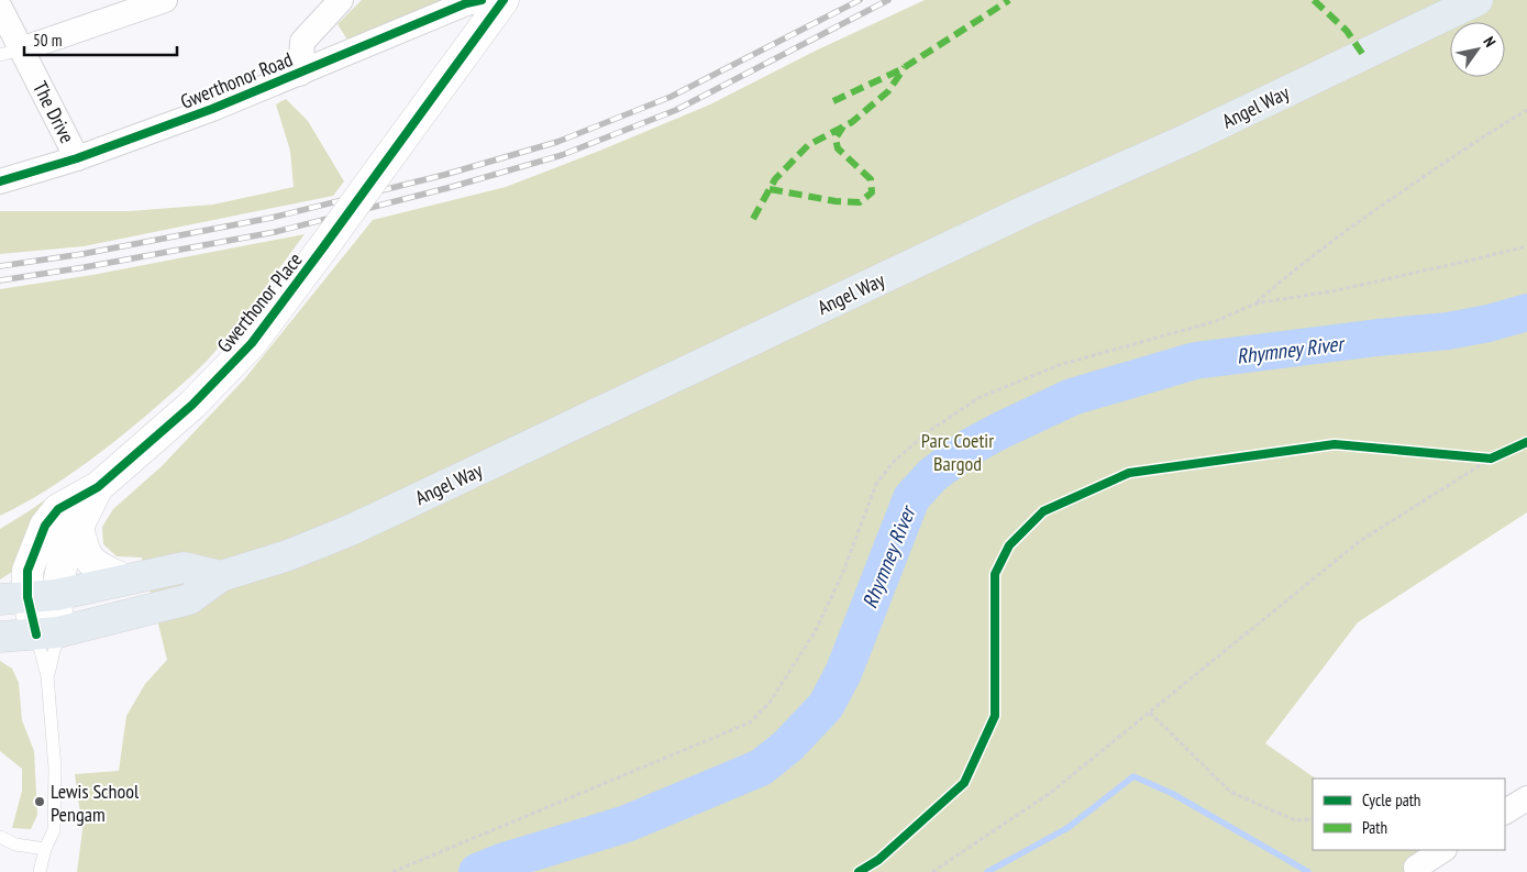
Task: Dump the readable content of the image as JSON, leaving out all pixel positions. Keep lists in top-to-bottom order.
{
  "streets": {
    "main road": ["Angel Way"],
    "street": ["Gwerthonor Road", "The Drive", "Gwerthonor Place"]
  },
  "crossings": [
    ["Gwerthonor Road", "The Drive"],
    ["Gwerthonor Road", "Gwerthonor Place"]
  ],
  "water": ["Rhymney River"],
  "parks": ["Parc Coetir Bargod"],
  "places": ["Lewis School Pengam"],
  "legend": ["Cycle path", "Path"],
  "scale_bar": "50 m",
  "north": "top right"
}
